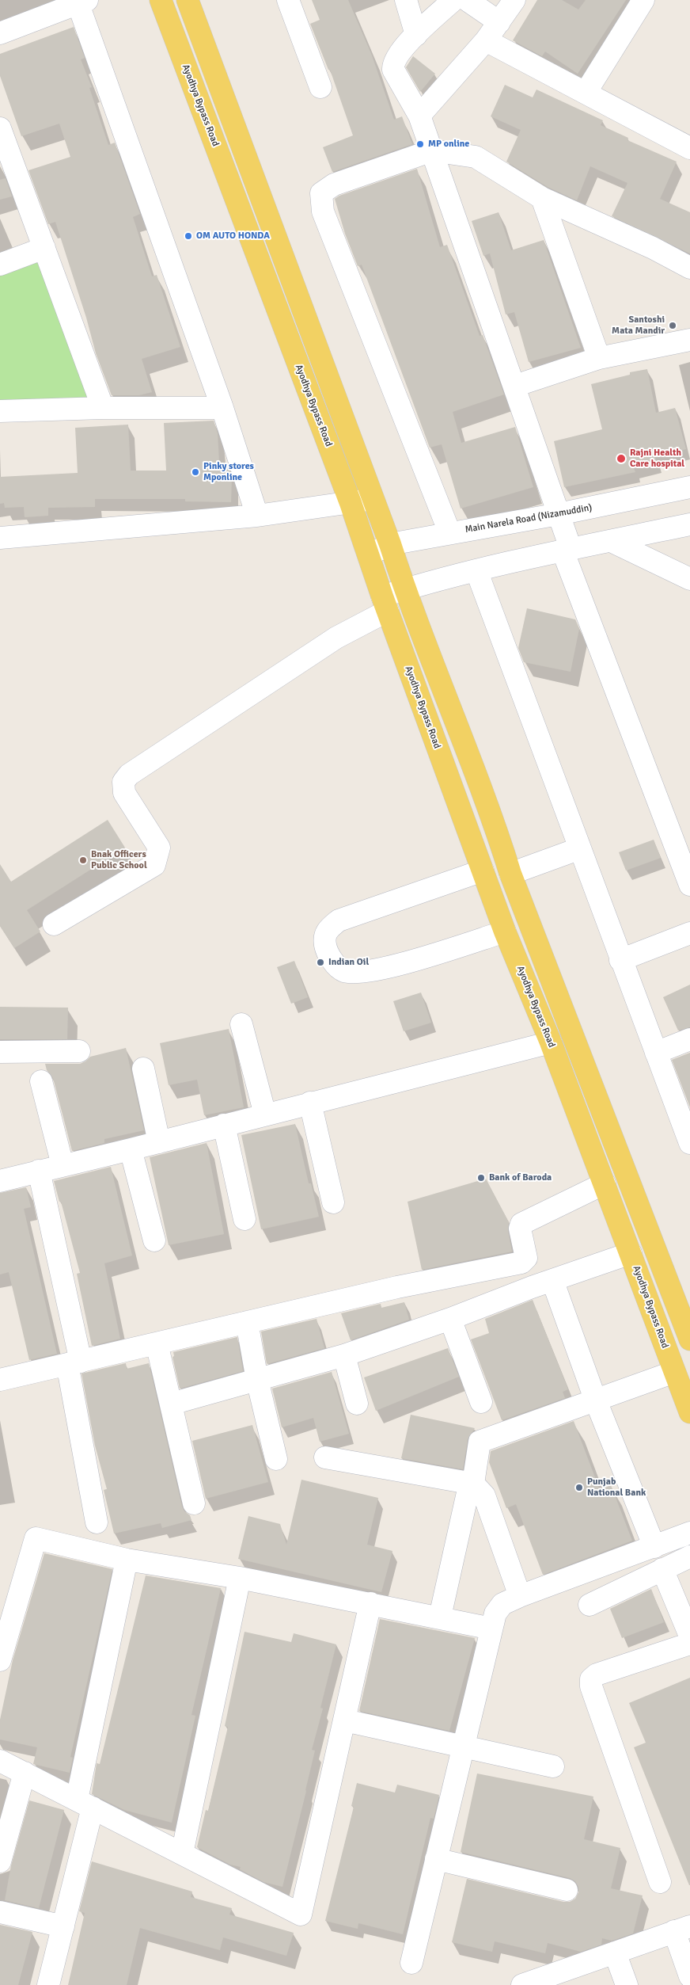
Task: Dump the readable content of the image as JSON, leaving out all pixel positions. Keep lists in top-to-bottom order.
{
  "streets": {
    "main road": ["Ayodhya Bypass Road"],
    "street": ["Main Narela Road (Nizamuddin)"]
  },
  "crossings": [
    ["Ayodhya Bypass Road", "Main Narela Road (Nizamuddin)"]
  ],
  "places": [
    "MP online",
    "OM AUTO HONDA",
    "Santoshi Mata Mandir",
    "Rajni Health Care hospital",
    "Pinky stores Mponline",
    "Bnak Officers Public School",
    "Indian Oil",
    "Bank of Baroda",
    "Punjab National Bank"
  ]
}
